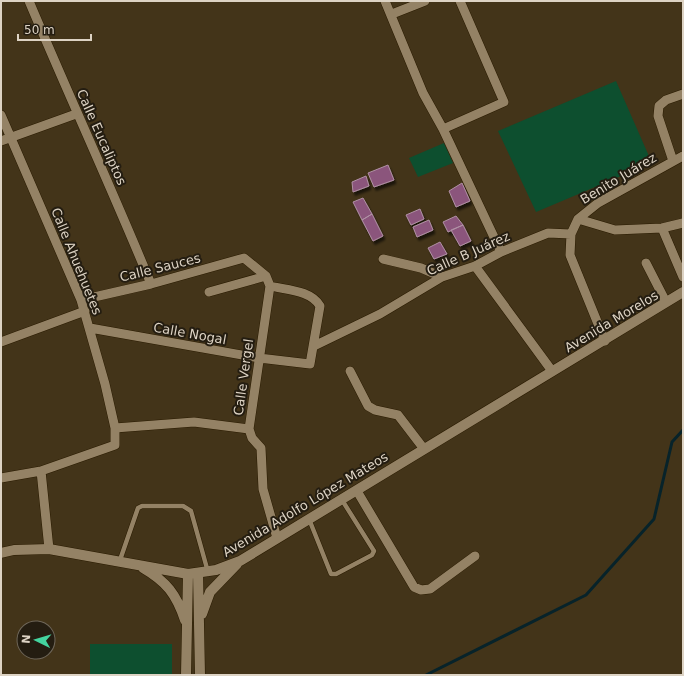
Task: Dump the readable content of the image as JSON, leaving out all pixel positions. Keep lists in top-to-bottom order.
{
  "streets": {
    "main road": ["Avenida Morelos", "Avenida Adolfo López Mateos"],
    "street": [
      "Calle Eucaliptos",
      "Benito Juárez",
      "Calle B Juárez",
      "Calle Ahuehuetes",
      "Calle Sauces",
      "Calle Nogal",
      "Calle Vergel"
    ]
  },
  "crossings": [
    ["Calle Eucaliptos", "Calle Sauces"],
    ["Benito Juárez", "Calle B Juárez"],
    ["Benito Juárez", "Avenida Morelos"],
    ["Calle B Juárez", "Calle Nogal"],
    ["Calle Ahuehuetes", "Calle Sauces"],
    ["Calle Ahuehuetes", "Calle Nogal"],
    ["Avenida Morelos", "Avenida Adolfo López Mateos"],
    ["Calle Nogal", "Calle Vergel"],
    ["Calle Vergel", "Avenida Adolfo López Mateos"]
  ],
  "scale_bar": "50 m",
  "north": "left"
}
